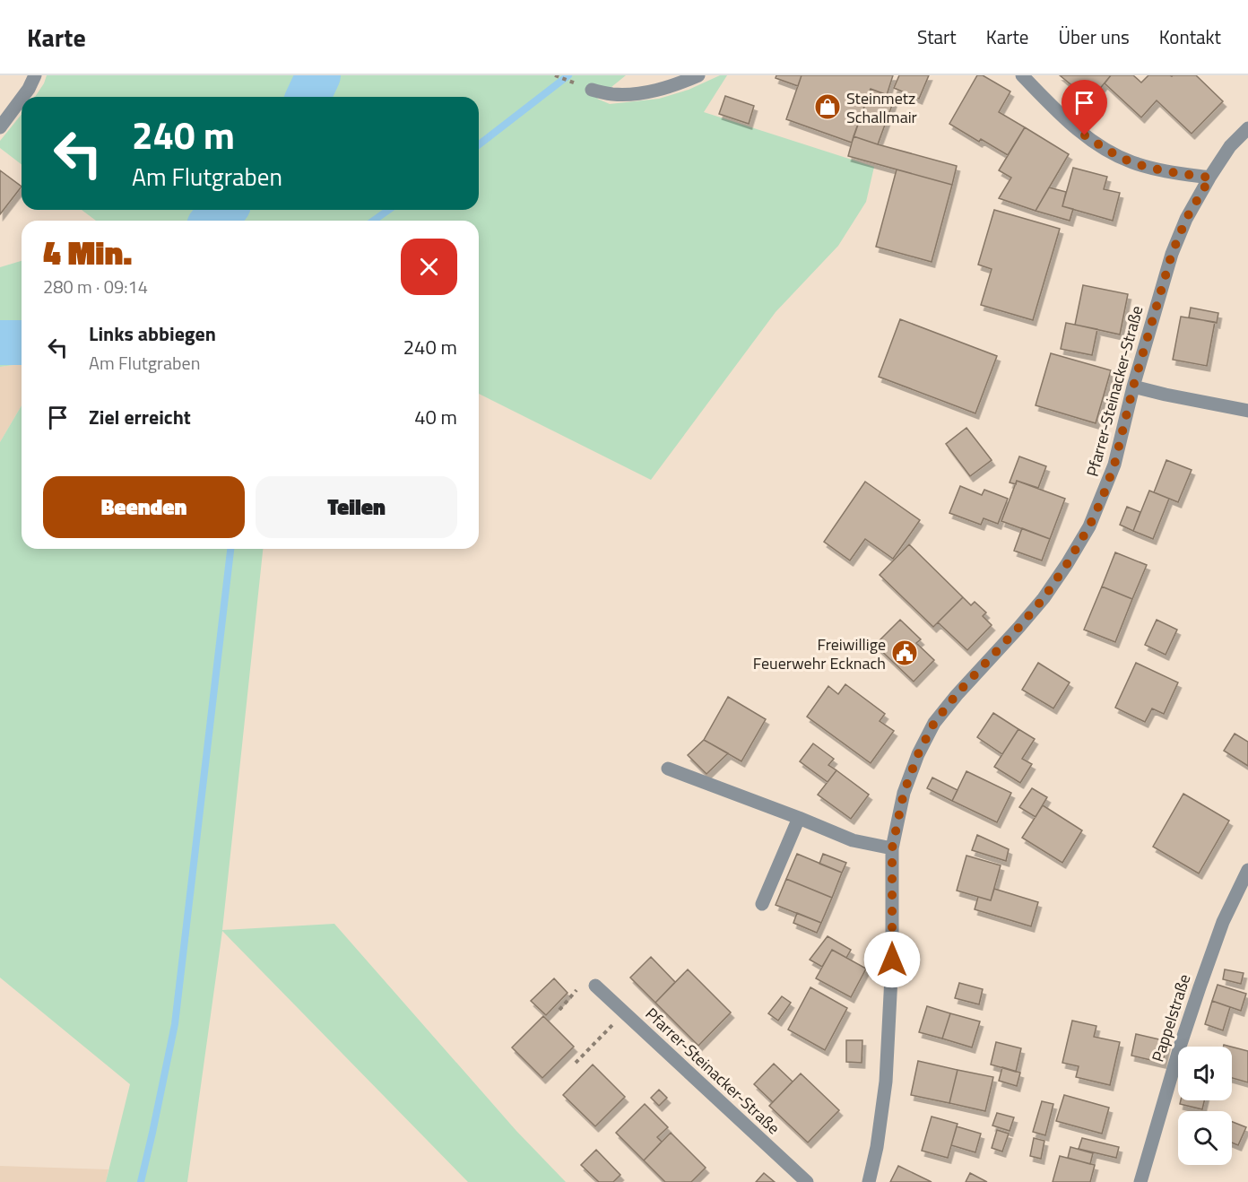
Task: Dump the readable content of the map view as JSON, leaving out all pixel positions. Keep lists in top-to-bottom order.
{
  "streets": {
    "street": ["Pfarrer-Steinacker-Straße", "Pappelstraße"]
  },
  "places": {
    "shop": ["Steinmetz Schallmair"],
    "public building": ["Freiwillige Feuerwehr Ecknach"]
  },
  "page": {
    "header": "Karte",
    "nav": [
      "Start",
      "Karte",
      "Über uns",
      "Kontakt"
    ],
    "turn": ["240 m", "Am Flutgraben"],
    "heading": ["4 Min.", "280 m · 09:14"],
    "list": [
      {
        "name": "Links abbiegen",
        "note": "Am Flutgraben",
        "value": "240 m"
      },
      {
        "name": "Ziel erreicht",
        "value": "40 m"
      }
    ],
    "buttons": ["Beenden", "Teilen"]
  }
}
